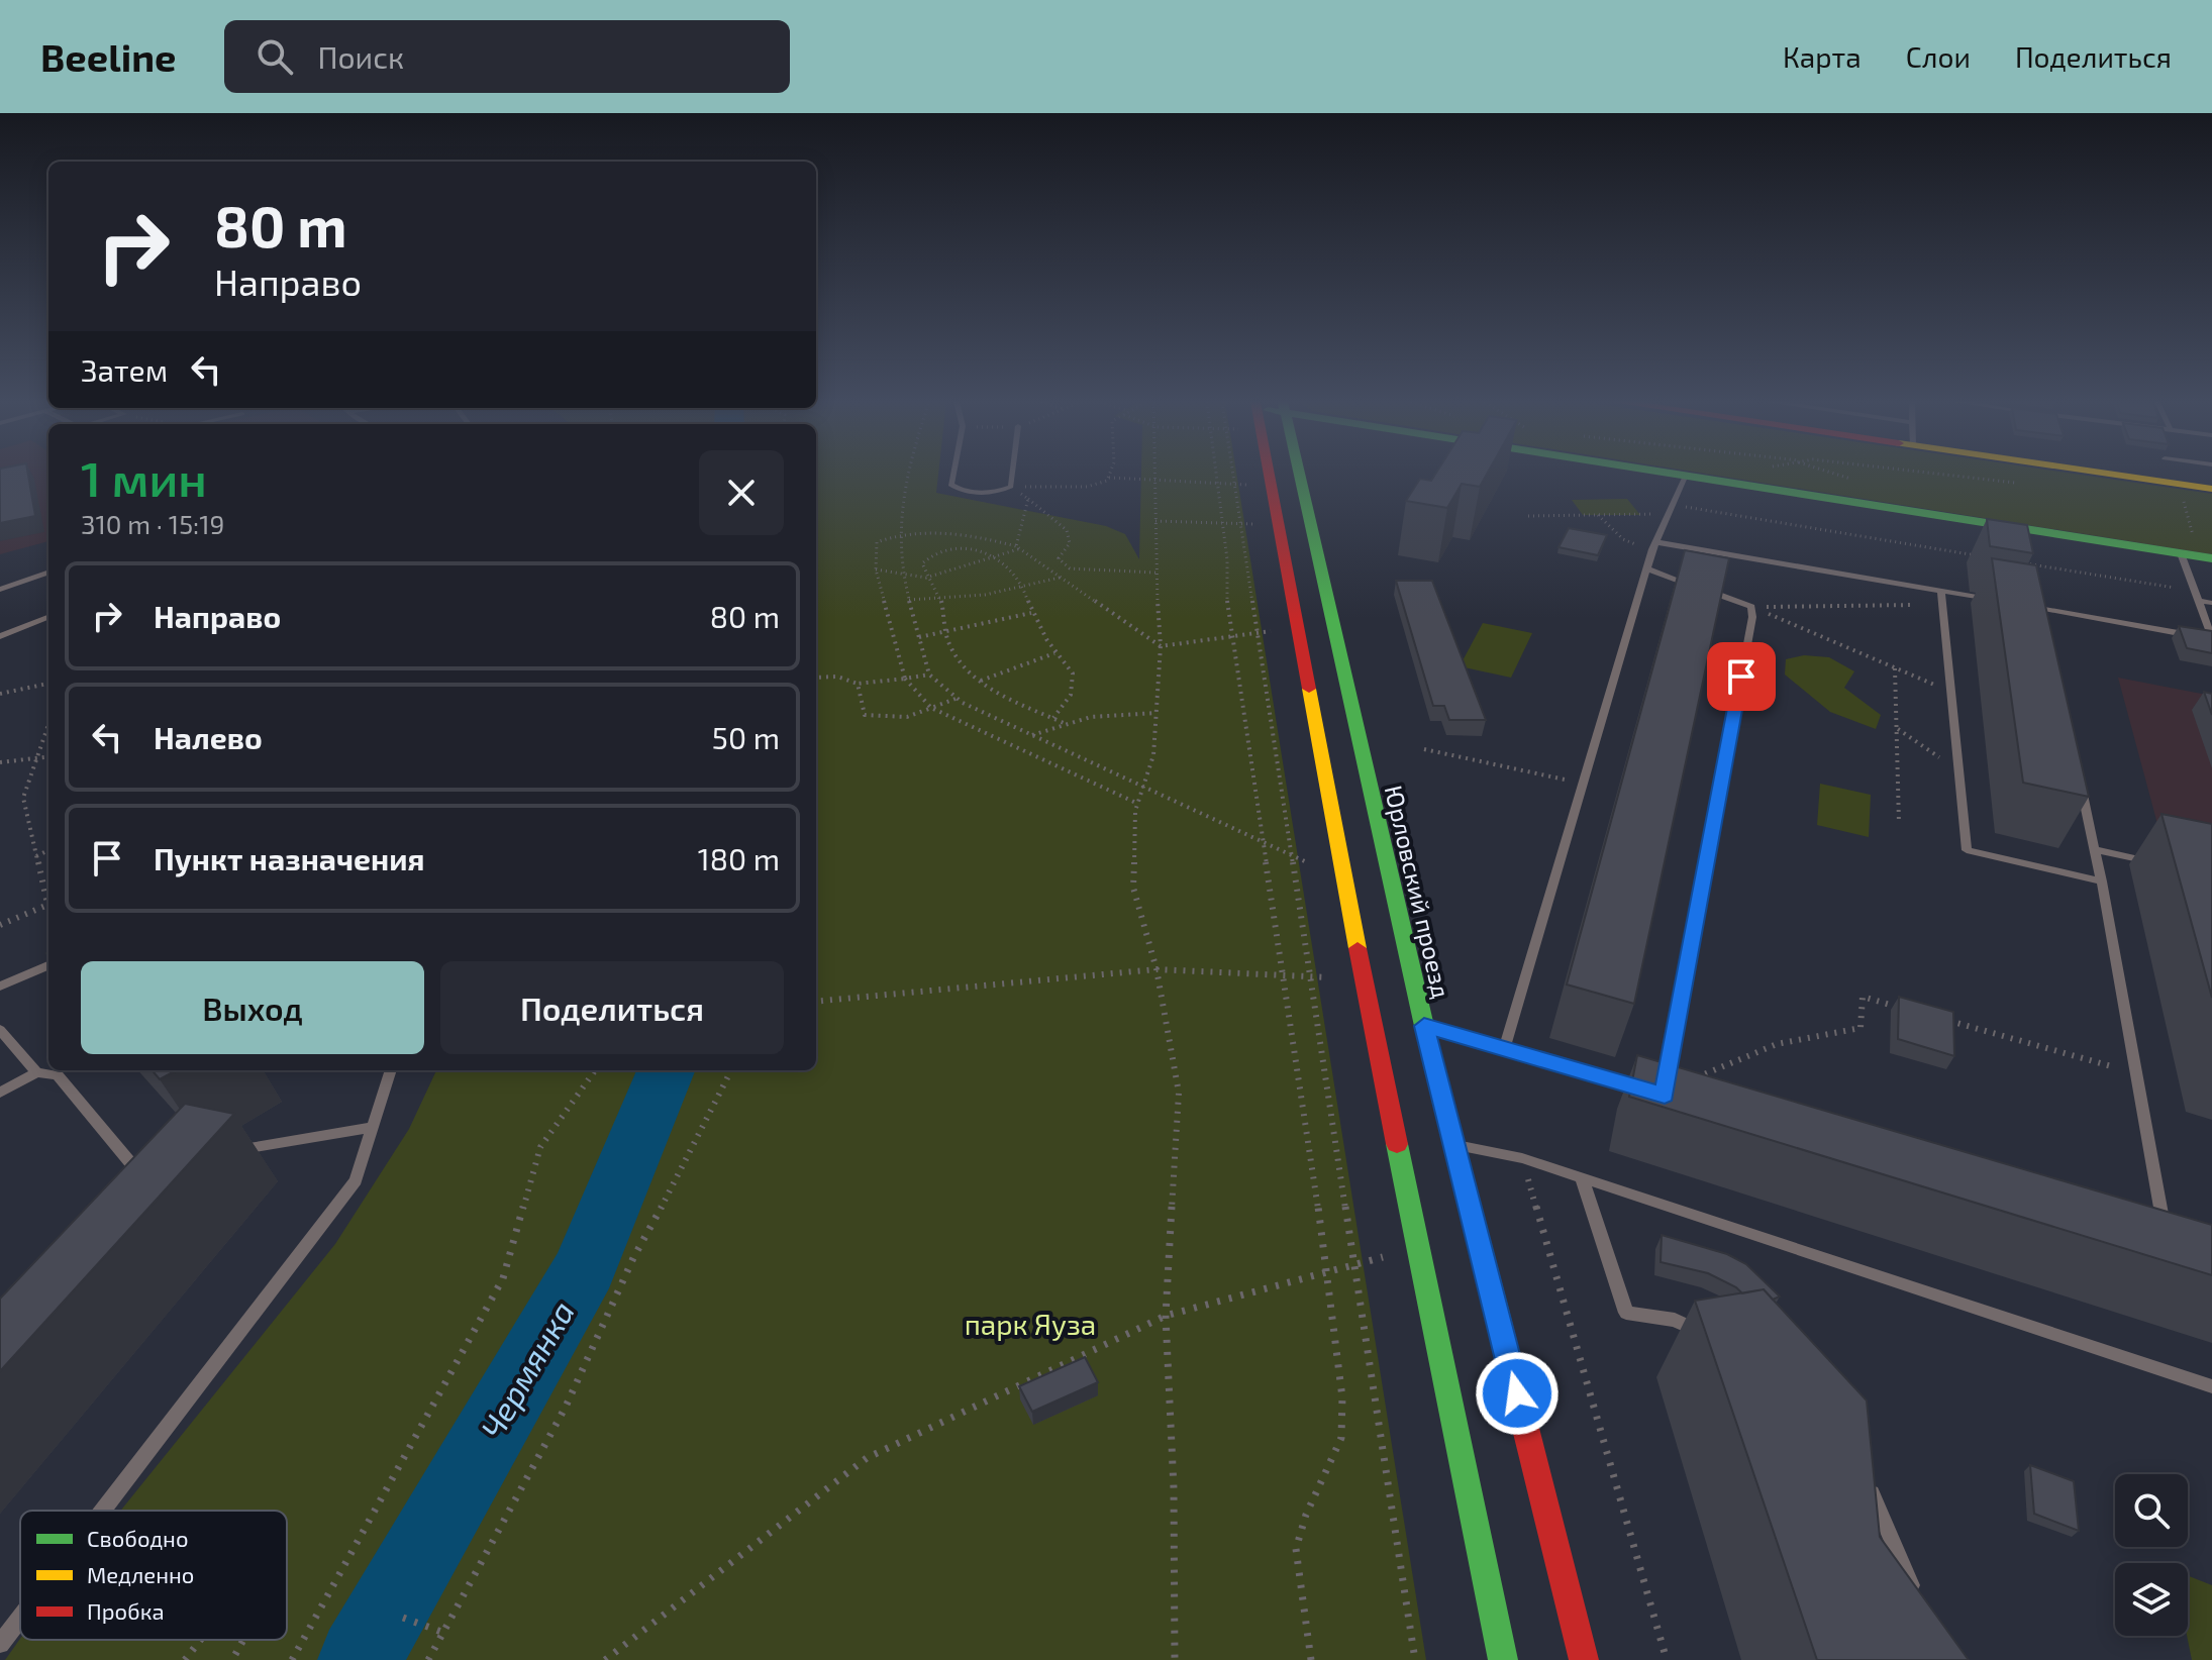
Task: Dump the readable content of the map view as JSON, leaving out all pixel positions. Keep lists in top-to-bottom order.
{
  "streets": {
    "main road": ["Юрловский проезд"]
  },
  "water": ["Чермянка"],
  "parks": ["парк Яуза"],
  "legend": ["Свободно", "Медленно", "Пробка"],
  "page": {
    "header": "Beeline",
    "search": "Поиск",
    "nav": ["Карта", "Слои", "Поделиться"],
    "turn": ["80 m", "Направо"],
    "then": "Затем",
    "heading": ["1 мин", "310 m · 15:19"],
    "list": [
      {
        "name": "Направо",
        "value": "80 m"
      },
      {
        "name": "Налево",
        "value": "50 m"
      },
      {
        "name": "Пункт назначения",
        "value": "180 m"
      }
    ],
    "buttons": ["Выход", "Поделиться"]
  }
}
